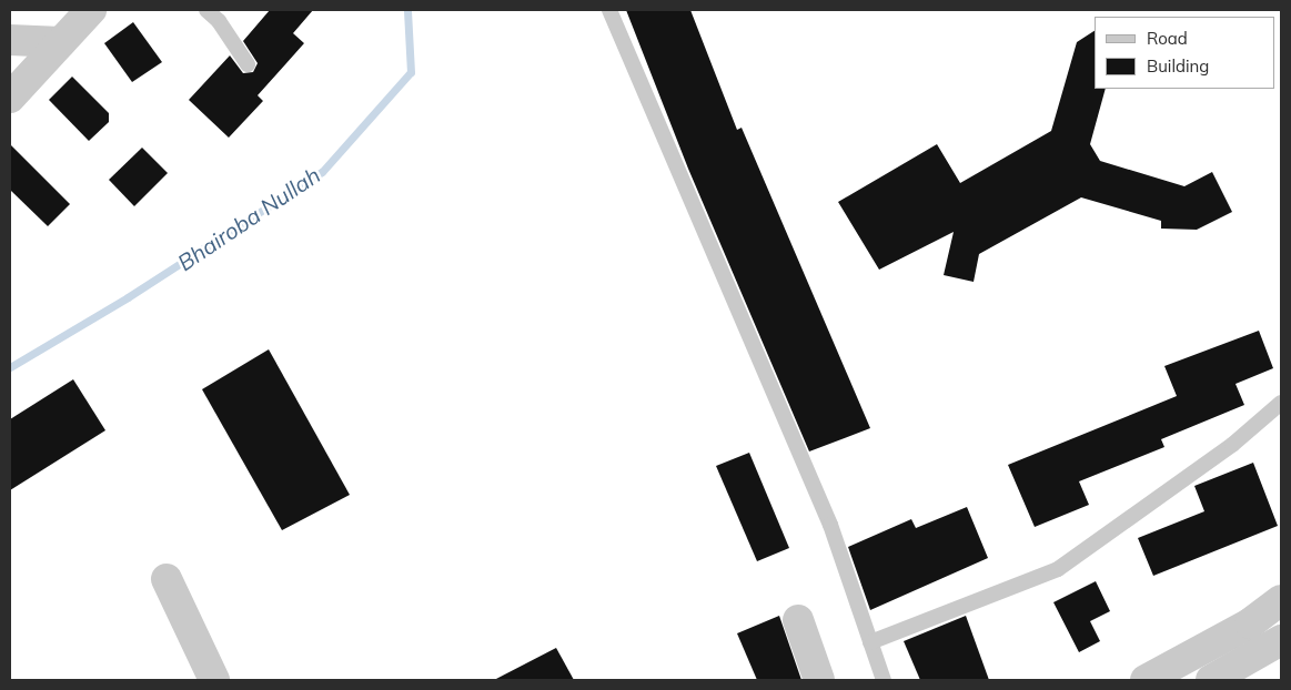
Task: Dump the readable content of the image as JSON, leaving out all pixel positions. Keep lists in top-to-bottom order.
{
  "water": ["Bhairoba Nullah"],
  "legend": ["Road", "Building"]
}
